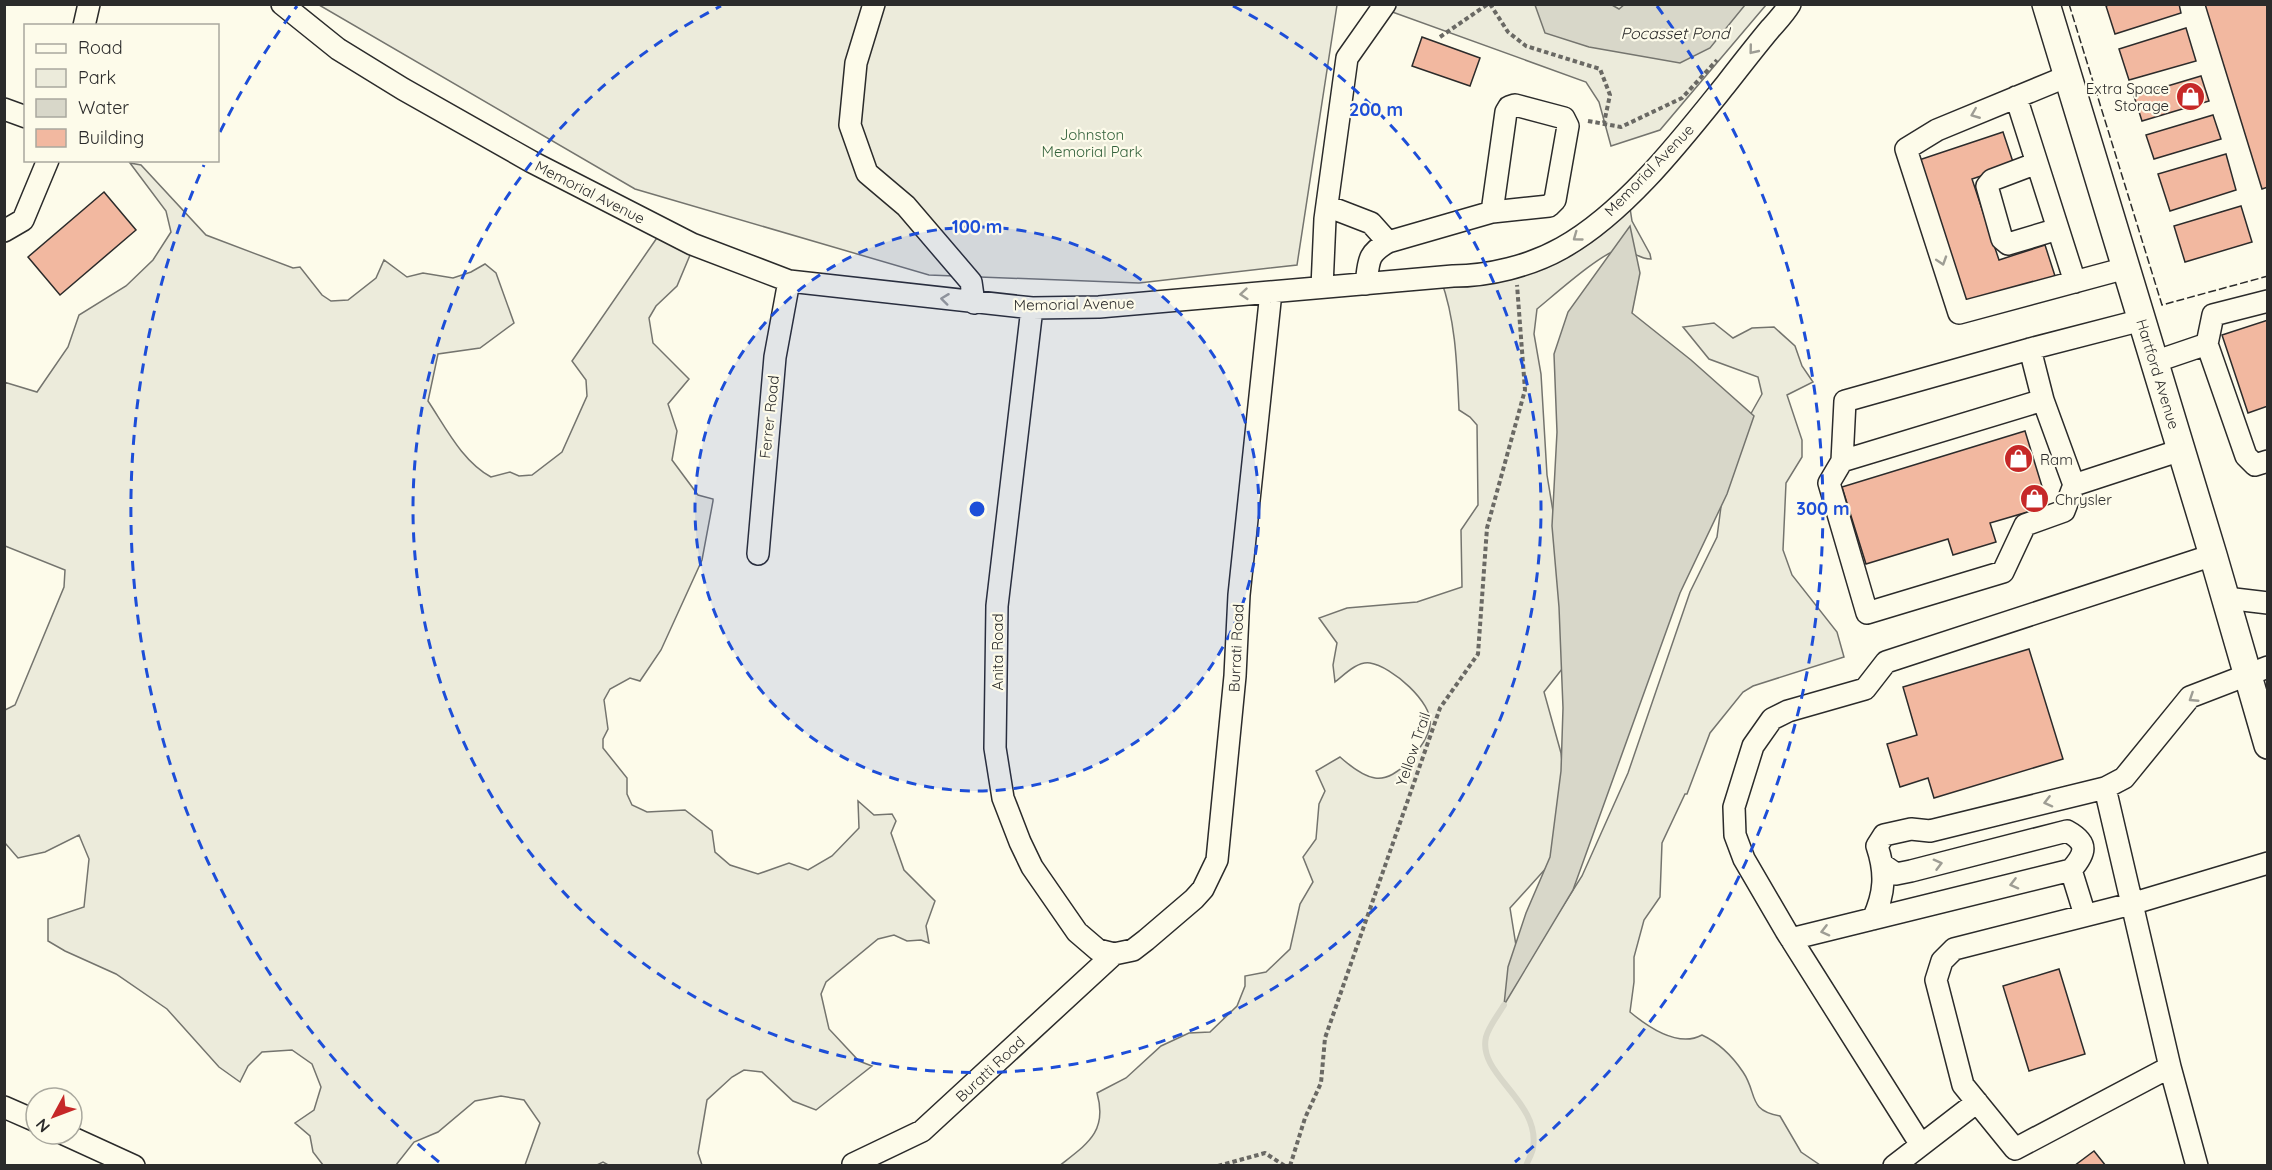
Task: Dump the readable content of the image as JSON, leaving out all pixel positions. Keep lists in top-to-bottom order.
{
  "streets": {
    "main road": ["Hartford Avenue"],
    "street": [
      "Memorial Avenue",
      "Ferrer Road",
      "Burrati Road",
      "Anita Road",
      "Buratti Road"
    ],
    "path": ["Yellow Trail"]
  },
  "crossings": [
    ["Memorial Avenue", "Ferrer Road"],
    ["Memorial Avenue", "Burrati Road"],
    ["Memorial Avenue", "Anita Road"],
    ["Memorial Avenue", "Yellow Trail"],
    ["Burrati Road", "Anita Road"],
    ["Burrati Road", "Buratti Road"],
    ["Anita Road", "Buratti Road"]
  ],
  "one_way": ["Memorial Avenue"],
  "water": ["Pocasset Pond"],
  "parks": ["Johnston Memorial Park"],
  "places": {
    "shop": ["Extra Space Storage", "Ram", "Chrysler"]
  },
  "legend": [
    "Road",
    "Park",
    "Water",
    "Building"
  ],
  "north": "bottom left",
  "rings": ["200 m", "100 m", "300 m"]
}
